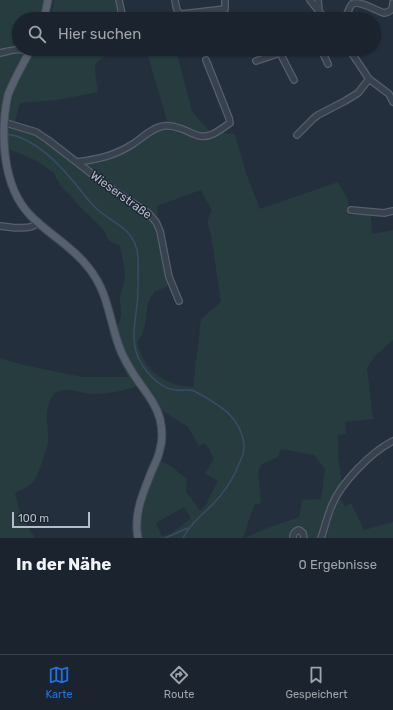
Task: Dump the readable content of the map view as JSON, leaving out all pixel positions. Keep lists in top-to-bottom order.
{
  "streets": {
    "street": ["Wieserstraße"]
  },
  "scale_bar": "100 m",
  "page": {
    "search": "Hier suchen",
    "scale": "100 m",
    "heading": ["In der Nähe", "0 Ergebnisse"],
    "nav": ["Karte", "Route", "Gespeichert"]
  }
}
